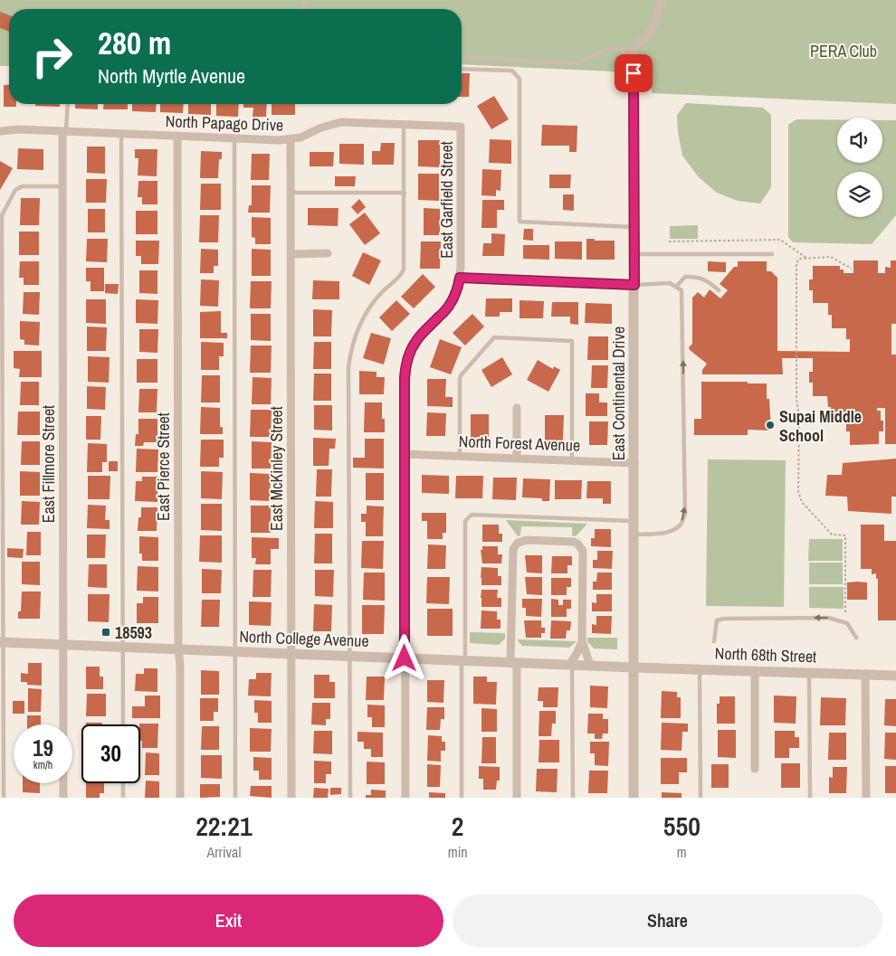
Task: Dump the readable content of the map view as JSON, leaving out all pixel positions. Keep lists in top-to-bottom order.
{
  "streets": {
    "street": [
      "North Papago Drive",
      "East Garfield Street",
      "East Continental Drive",
      "North Forest Avenue",
      "East Fillmore Street",
      "East Pierce Street",
      "East McKinley Street",
      "North College Avenue",
      "North 68th Street"
    ]
  },
  "crossings": [
    ["North Papago Drive", "East Garfield Street"],
    ["North Papago Drive", "East Fillmore Street"],
    ["North Papago Drive", "East Pierce Street"],
    ["North Papago Drive", "East McKinley Street"],
    ["East Garfield Street", "North Forest Avenue"],
    ["East Garfield Street", "North College Avenue"],
    ["East Continental Drive", "North Forest Avenue"],
    ["East Continental Drive", "North College Avenue"],
    ["East Continental Drive", "North 68th Street"],
    ["East Fillmore Street", "North College Avenue"],
    ["East Pierce Street", "North College Avenue"],
    ["East McKinley Street", "North College Avenue"],
    ["North College Avenue", "North 68th Street"]
  ],
  "parks": ["PERA Club"],
  "places": {
    "other": ["Supai Middle School"],
    "transit": ["18593"]
  },
  "page": {
    "turn": ["280 m", "North Myrtle Avenue"],
    "speed": "19 km/h",
    "limit": "30",
    "eta": [
      "22:21",
      "Arrival",
      "2",
      "min",
      "550",
      "m"
    ],
    "buttons": ["Exit", "Share"]
  }
}
